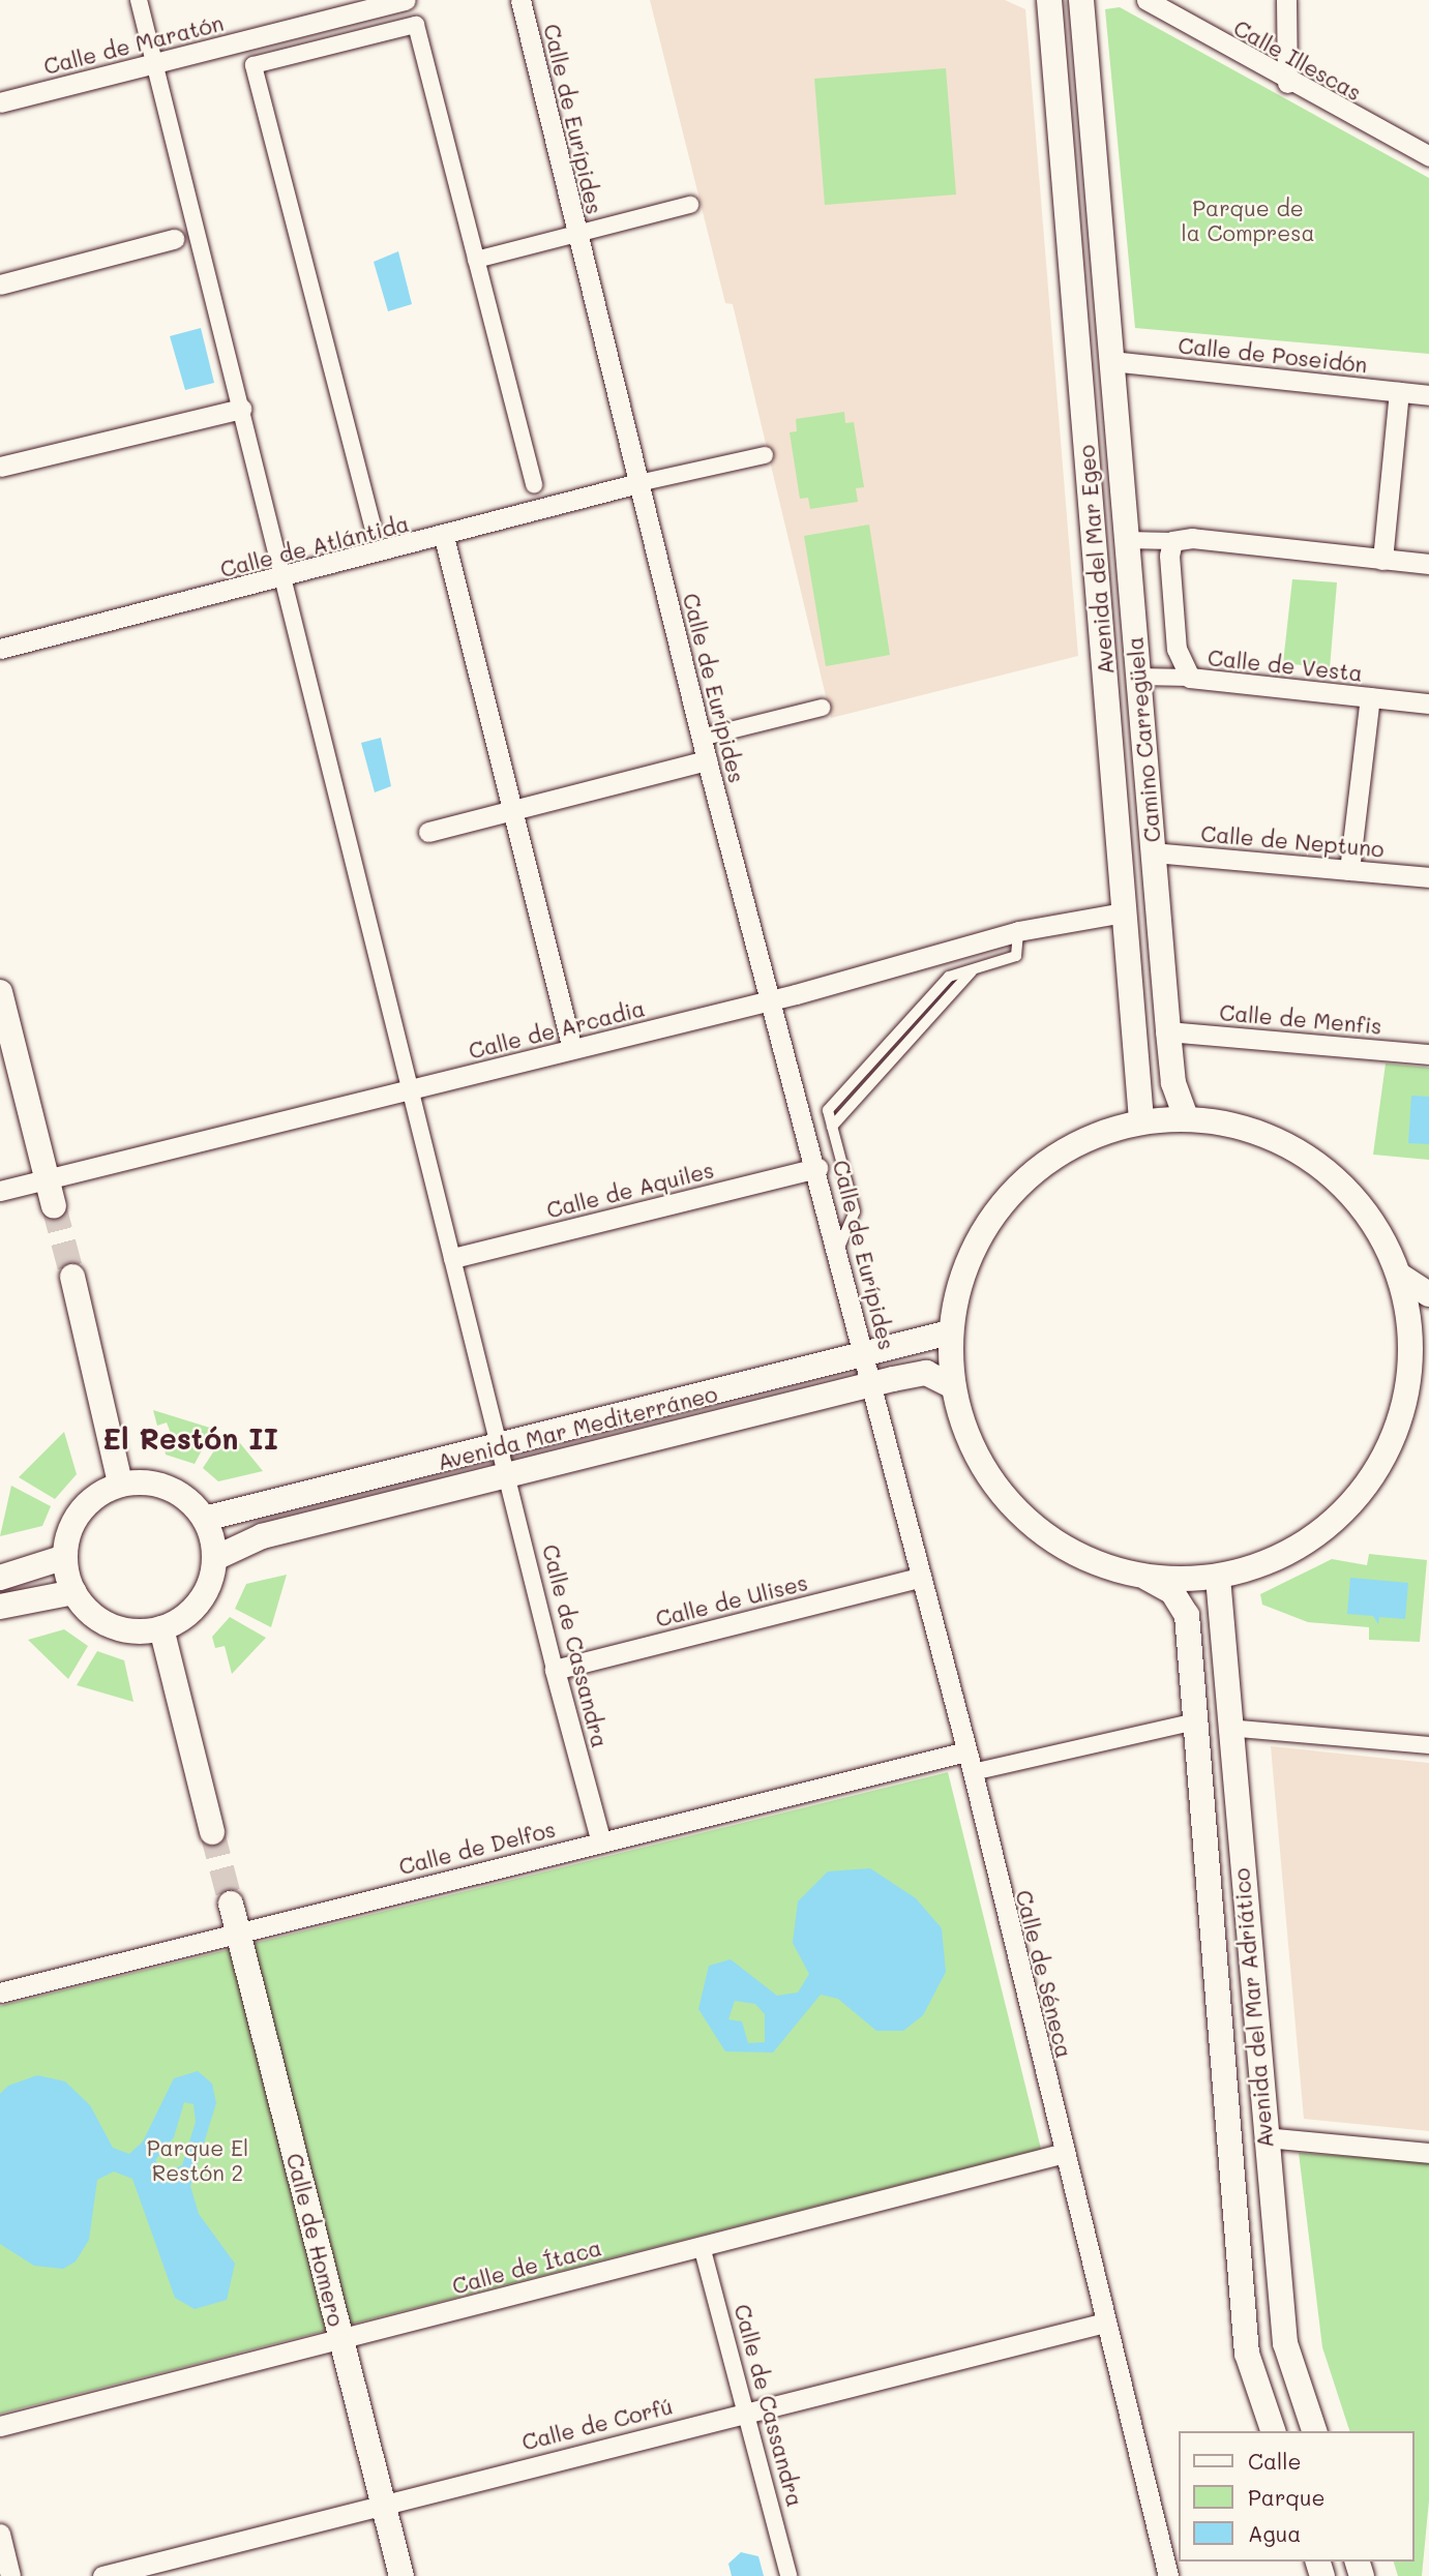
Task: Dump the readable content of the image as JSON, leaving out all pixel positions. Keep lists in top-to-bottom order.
{
  "streets": {
    "street": [
      "Calle de Maratón",
      "Calle Illescas",
      "Calle de Eurípides",
      "Calle de Poseidón",
      "Calle de Atlántida",
      "Avenida del Mar Egeo",
      "Calle de Vesta",
      "Camino Carregüela",
      "Calle de Neptuno",
      "Calle de Menfis",
      "Calle de Arcadia",
      "Calle de Aquiles",
      "Avenida Mar Mediterráneo",
      "Calle de Ulises",
      "Calle de Cassandra",
      "Calle de Delfos",
      "Calle de Séneca",
      "Avenida del Mar Adriático",
      "Calle de Homero",
      "Calle de Ítaca",
      "Calle de Corfú"
    ]
  },
  "crossings": [
    ["Calle de Maratón", "Calle de Cassandra"],
    ["Calle de Eurípides", "Calle de Atlántida"],
    ["Calle de Eurípides", "Calle de Arcadia"],
    ["Calle de Eurípides", "Calle de Aquiles"],
    ["Calle de Eurípides", "Avenida Mar Mediterráneo"],
    ["Calle de Eurípides", "Calle de Séneca"],
    ["Calle de Poseidón", "Camino Carregüela"],
    ["Calle de Atlántida", "Calle de Cassandra"],
    ["Avenida del Mar Egeo", "Calle de Arcadia"],
    ["Camino Carregüela", "Calle de Neptuno"],
    ["Camino Carregüela", "Calle de Menfis"],
    ["Calle de Arcadia", "Calle de Cassandra"],
    ["Calle de Aquiles", "Calle de Cassandra"],
    ["Avenida Mar Mediterráneo", "Calle de Cassandra"],
    ["Avenida Mar Mediterráneo", "Calle de Séneca"],
    ["Calle de Ulises", "Calle de Cassandra"],
    ["Calle de Ulises", "Calle de Séneca"],
    ["Calle de Cassandra", "Calle de Delfos"],
    ["Calle de Cassandra", "Calle de Ítaca"],
    ["Calle de Cassandra", "Calle de Corfú"],
    ["Calle de Delfos", "Calle de Séneca"],
    ["Calle de Delfos", "Calle de Homero"],
    ["Calle de Séneca", "Calle de Ítaca"],
    ["Calle de Séneca", "Calle de Corfú"],
    ["Calle de Homero", "Calle de Ítaca"],
    ["Calle de Homero", "Calle de Corfú"]
  ],
  "districts": ["El Restón II"],
  "parks": ["Parque de la Compresa", "Parque El Restón 2"],
  "legend": ["Calle", "Parque", "Agua"]
}
